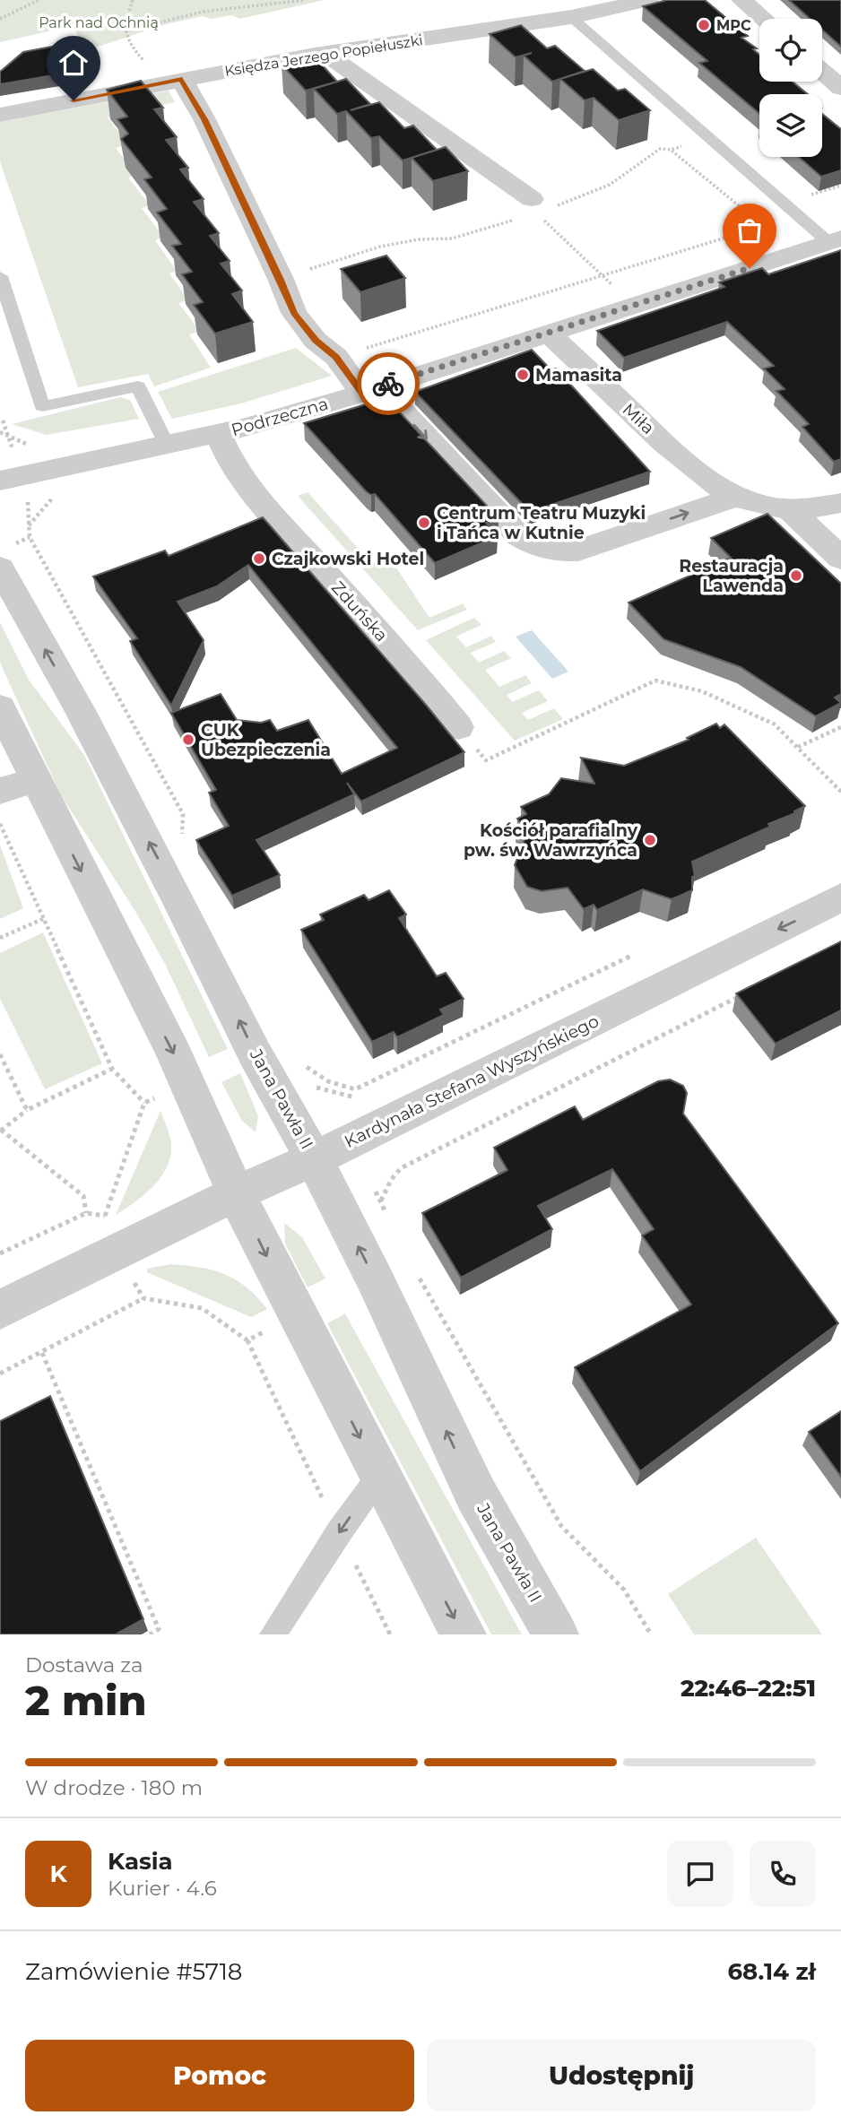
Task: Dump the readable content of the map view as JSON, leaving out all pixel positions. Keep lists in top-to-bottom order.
{
  "streets": {
    "street": [
      "Księdza Jerzego Popiełuszki",
      "Podrzeczna",
      "Miła",
      "Zduńska",
      "Kardynała Stefana Wyszyńskiego",
      "Jana Pawła II"
    ]
  },
  "crossings": [
    ["Podrzeczna", "Miła"],
    ["Podrzeczna", "Zduńska"],
    ["Kardynała Stefana Wyszyńskiego", "Jana Pawła II"]
  ],
  "one_way": ["Kardynała Stefana Wyszyńskiego"],
  "parks": ["Park nad Ochnią"],
  "places": [
    "MPC",
    "Mamasita",
    "Centrum Teatru Muzyki i Tańca w Kutnie",
    "Czajkowski Hotel",
    "Restauracja Lawenda",
    "CUK Ubezpieczenia",
    "Kościół parafialny pw. św. Wawrzyńca"
  ],
  "page": {
    "heading": ["2 min", "Dostawa za", "22:46–22:51"],
    "panel": [
      "Kasia",
      "Kurier · 4.6",
      "Zamówienie #5718",
      "68.14 zł"
    ],
    "bar": "W drodze · 180 m",
    "round": "K",
    "buttons": ["Pomoc", "Udostępnij"]
  }
}
